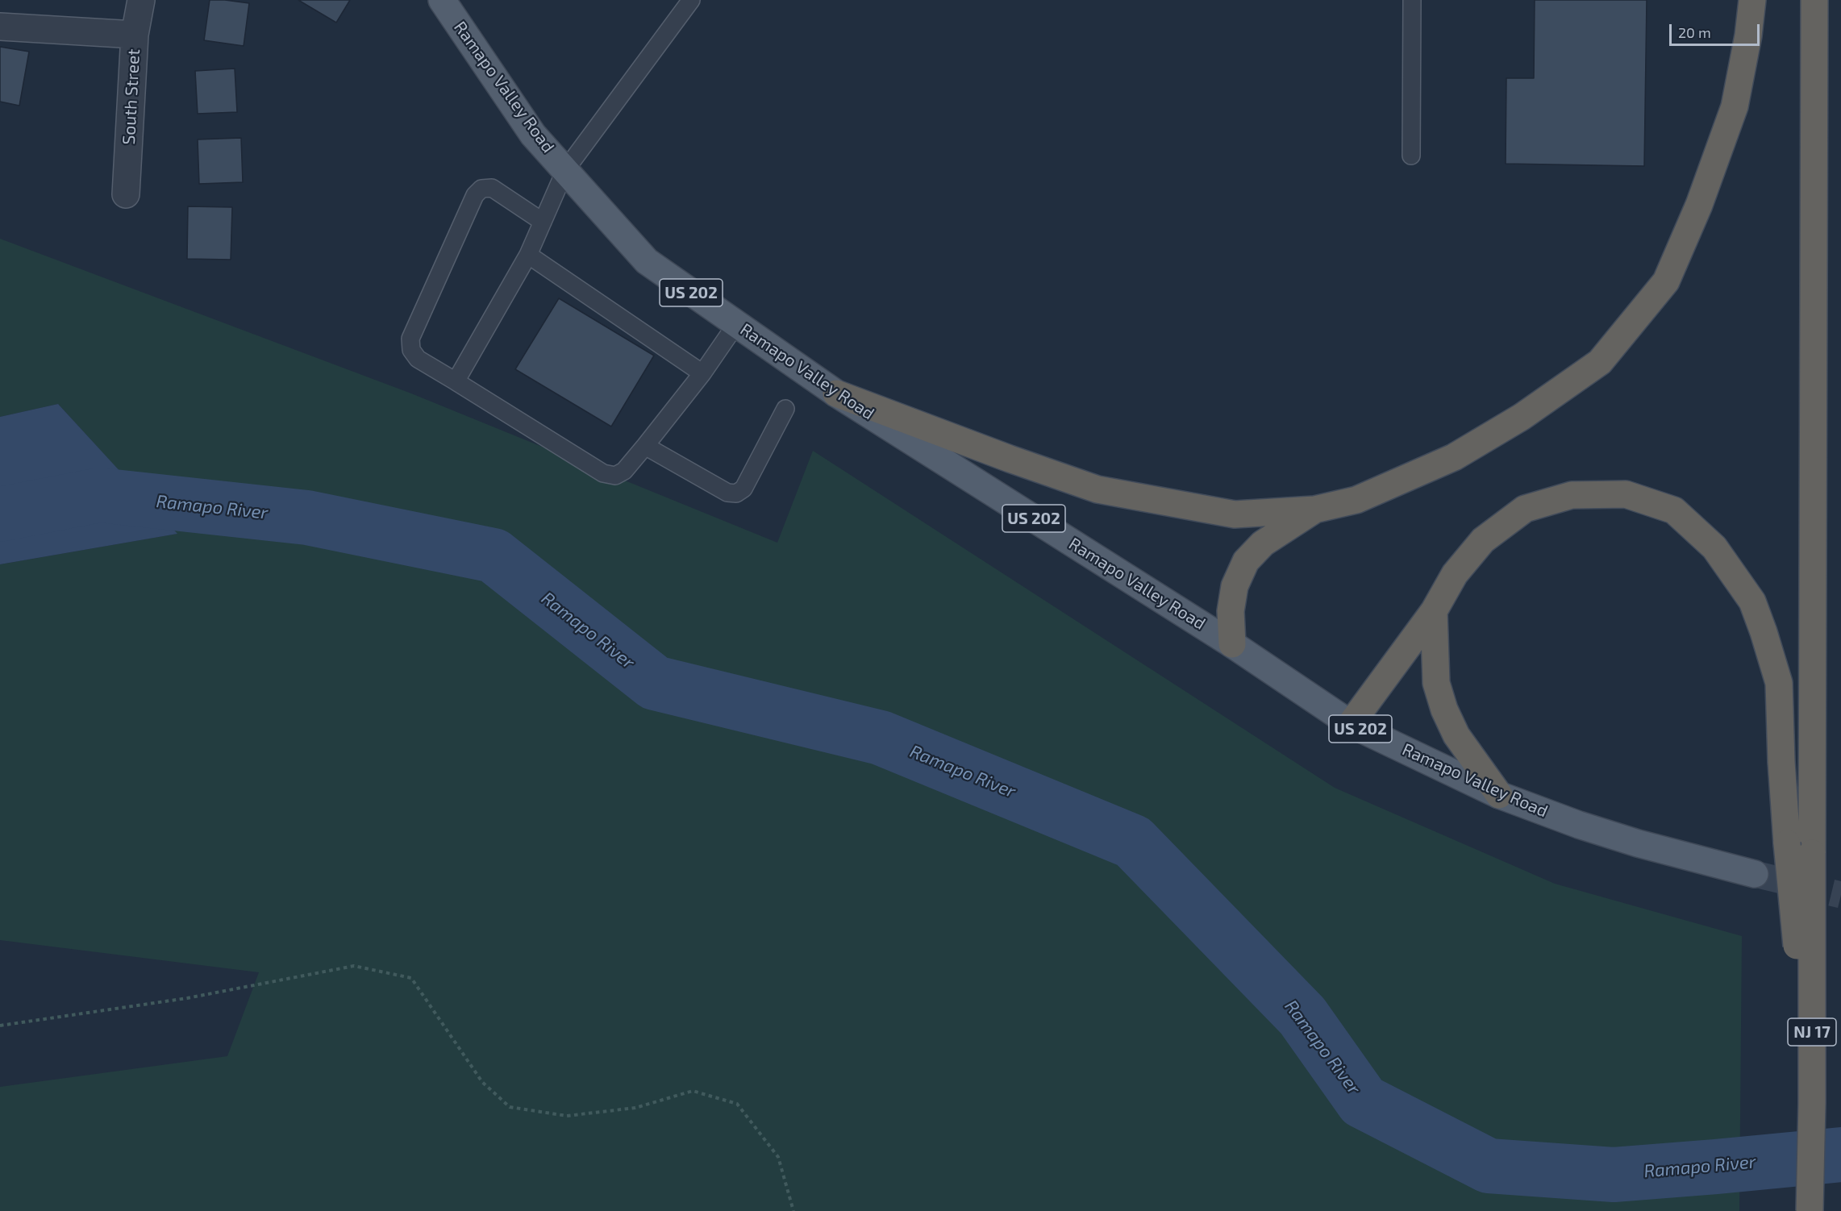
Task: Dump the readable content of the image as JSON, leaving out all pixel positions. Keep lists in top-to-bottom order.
{
  "streets": {
    "highway": ["NJ 17"],
    "main road": ["Ramapo Valley Road", "US 202"],
    "street": ["South Street"]
  },
  "water": ["Ramapo River"],
  "scale_bar": "20 m"
}
